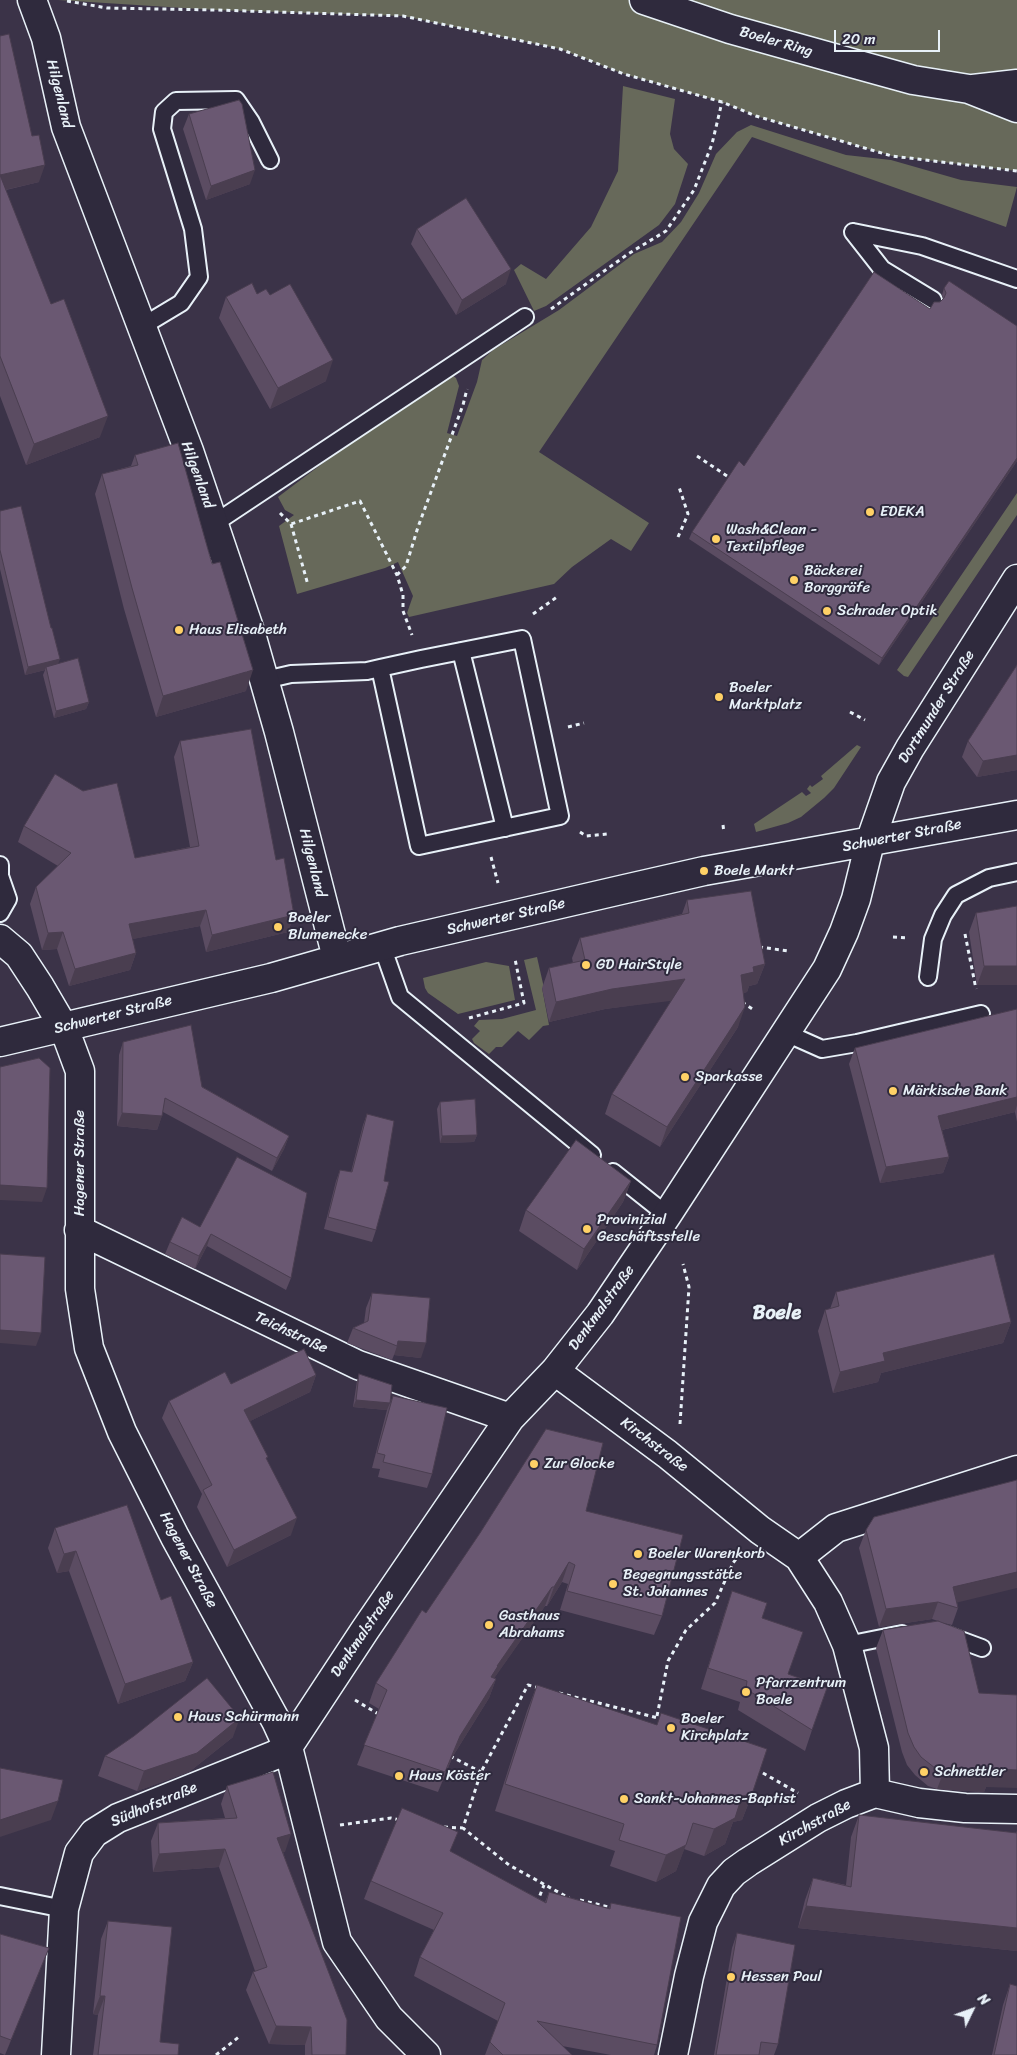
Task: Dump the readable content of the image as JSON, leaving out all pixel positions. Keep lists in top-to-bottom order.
{
  "streets": {
    "street": [
      "Boeler Ring",
      "Hilgenland",
      "Dortmunder Straße",
      "Schwerter Straße",
      "Hagener Straße",
      "Denkmalstraße",
      "Teichstraße",
      "Kirchstraße",
      "Südhofstraße"
    ]
  },
  "crossings": [
    ["Hilgenland", "Schwerter Straße"],
    ["Dortmunder Straße", "Schwerter Straße"],
    ["Dortmunder Straße", "Denkmalstraße"],
    ["Schwerter Straße", "Hagener Straße"],
    ["Schwerter Straße", "Denkmalstraße"],
    ["Hagener Straße", "Denkmalstraße"],
    ["Hagener Straße", "Teichstraße"],
    ["Hagener Straße", "Südhofstraße"],
    ["Denkmalstraße", "Teichstraße"],
    ["Denkmalstraße", "Kirchstraße"],
    ["Denkmalstraße", "Südhofstraße"]
  ],
  "districts": ["Boele"],
  "places": [
    "EDEKA",
    "Wash&Clean - Textilpflege",
    "Bäckerei Borggräfe",
    "Schrader Optik",
    "Haus Elisabeth",
    "Boeler Marktplatz",
    "Boele Markt",
    "Boeler Blumenecke",
    "GD HairStyle",
    "Sparkasse",
    "Märkische Bank",
    "Provinizial Geschäftsstelle",
    "Zur Glocke",
    "Boeler Warenkorb",
    "Begegnungsstätte St. Johannes",
    "Gasthaus Abrahams",
    "Pfarrzentrum Boele",
    "Haus Schürmann",
    "Boeler Kirchplatz",
    "Schnettler",
    "Haus Köster",
    "Sankt-Johannes-Baptist",
    "Hessen Paul"
  ],
  "scale_bar": "20 m",
  "north": "top right"
}
